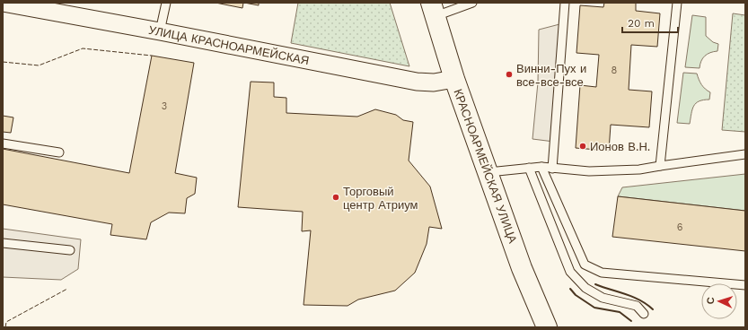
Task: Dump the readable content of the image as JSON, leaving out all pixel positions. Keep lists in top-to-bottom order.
{
  "streets": {
    "main road": ["КРАСНОАРМЕЙСКАЯ УЛИЦА"],
    "street": ["УЛИЦА КРАСНОАРМЕЙСКАЯ"]
  },
  "crossings": [
    ["УЛИЦА КРАСНОАРМЕЙСКАЯ", "КРАСНОАРМЕЙСКАЯ УЛИЦА"]
  ],
  "places": ["Винни-Пух и все-все-все", "Ионов В.Н.", "Торговый центр Атриум"],
  "house_numbers": ["8", "3", "6"],
  "scale_bar": "20 m",
  "north": "left"
}
